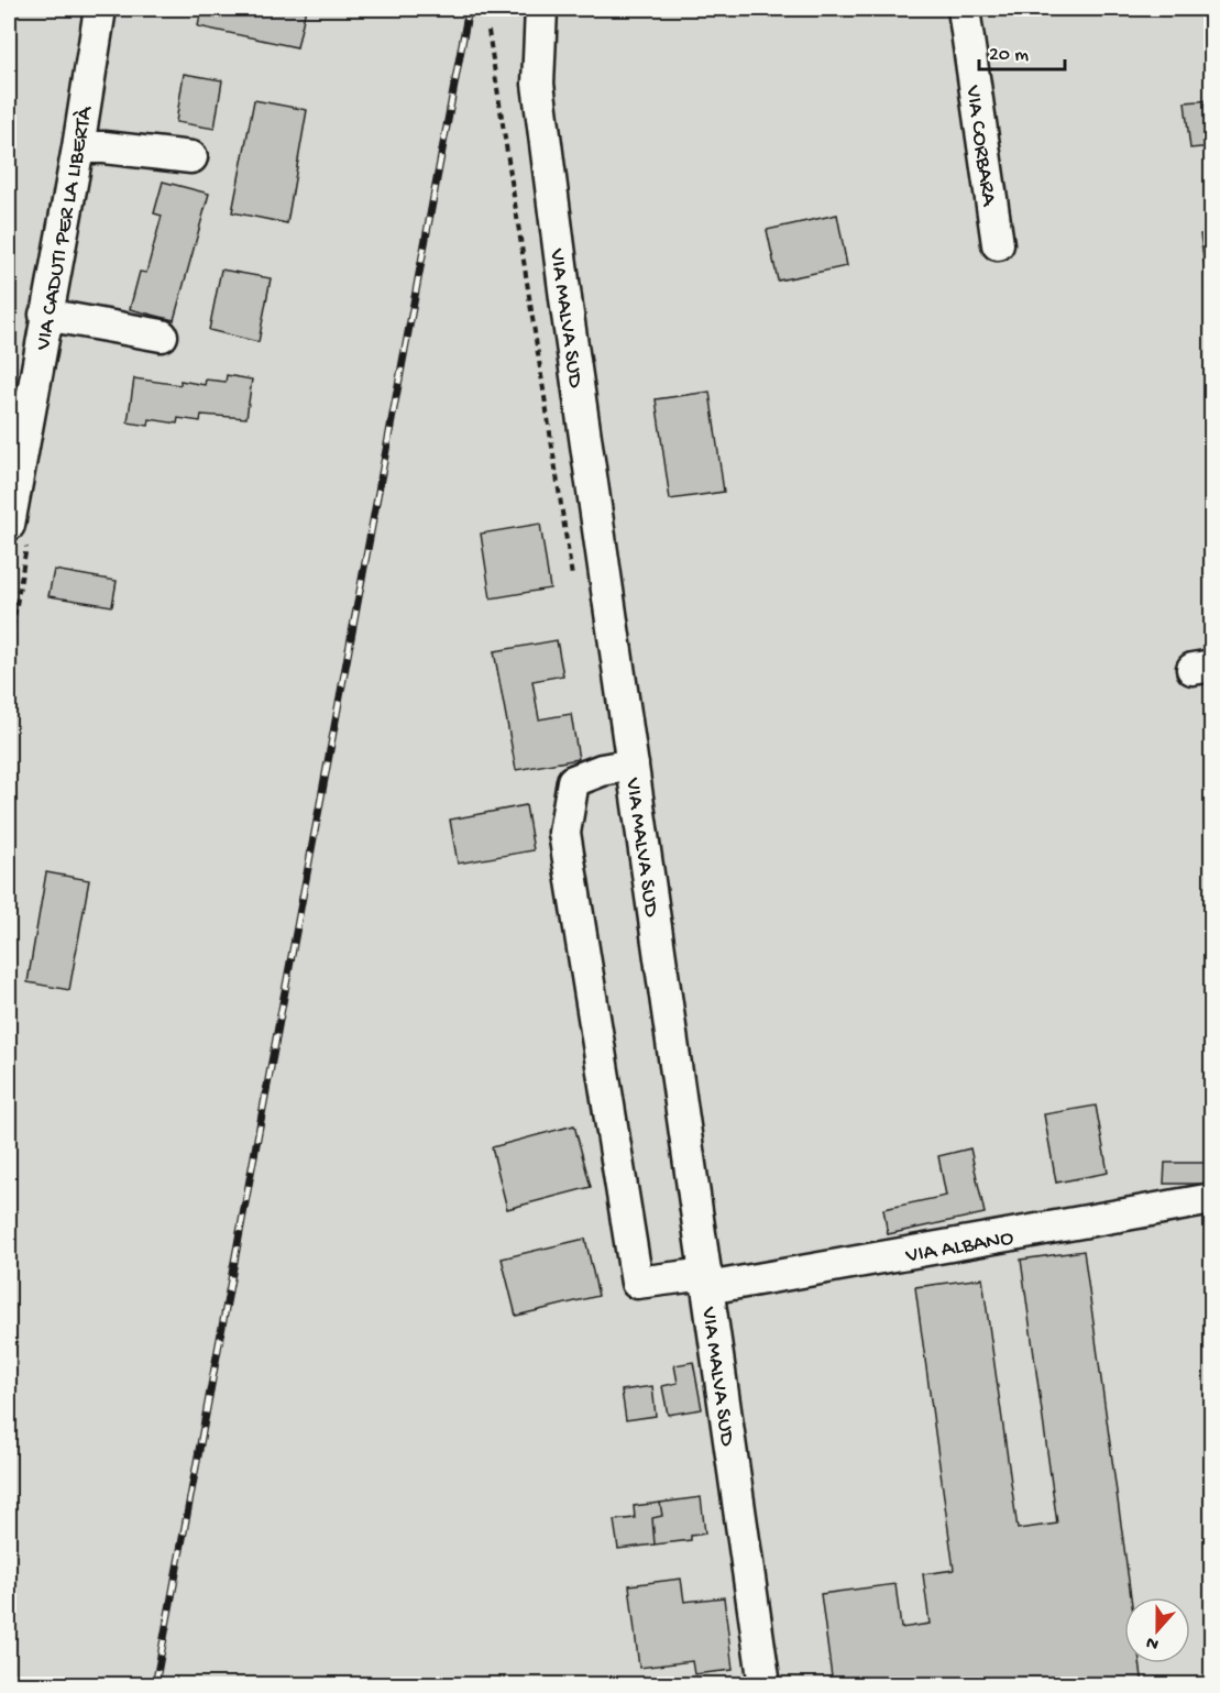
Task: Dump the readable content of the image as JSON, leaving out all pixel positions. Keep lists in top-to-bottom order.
{
  "streets": {
    "street": [
      "VIA CORBARA",
      "VIA CADUTI PER LA LIBERTÀ",
      "VIA MALVA SUD",
      "VIA ALBANO"
    ]
  },
  "crossings": [
    ["VIA MALVA SUD", "VIA ALBANO"]
  ],
  "scale_bar": "20 m",
  "north": "bottom"
}
